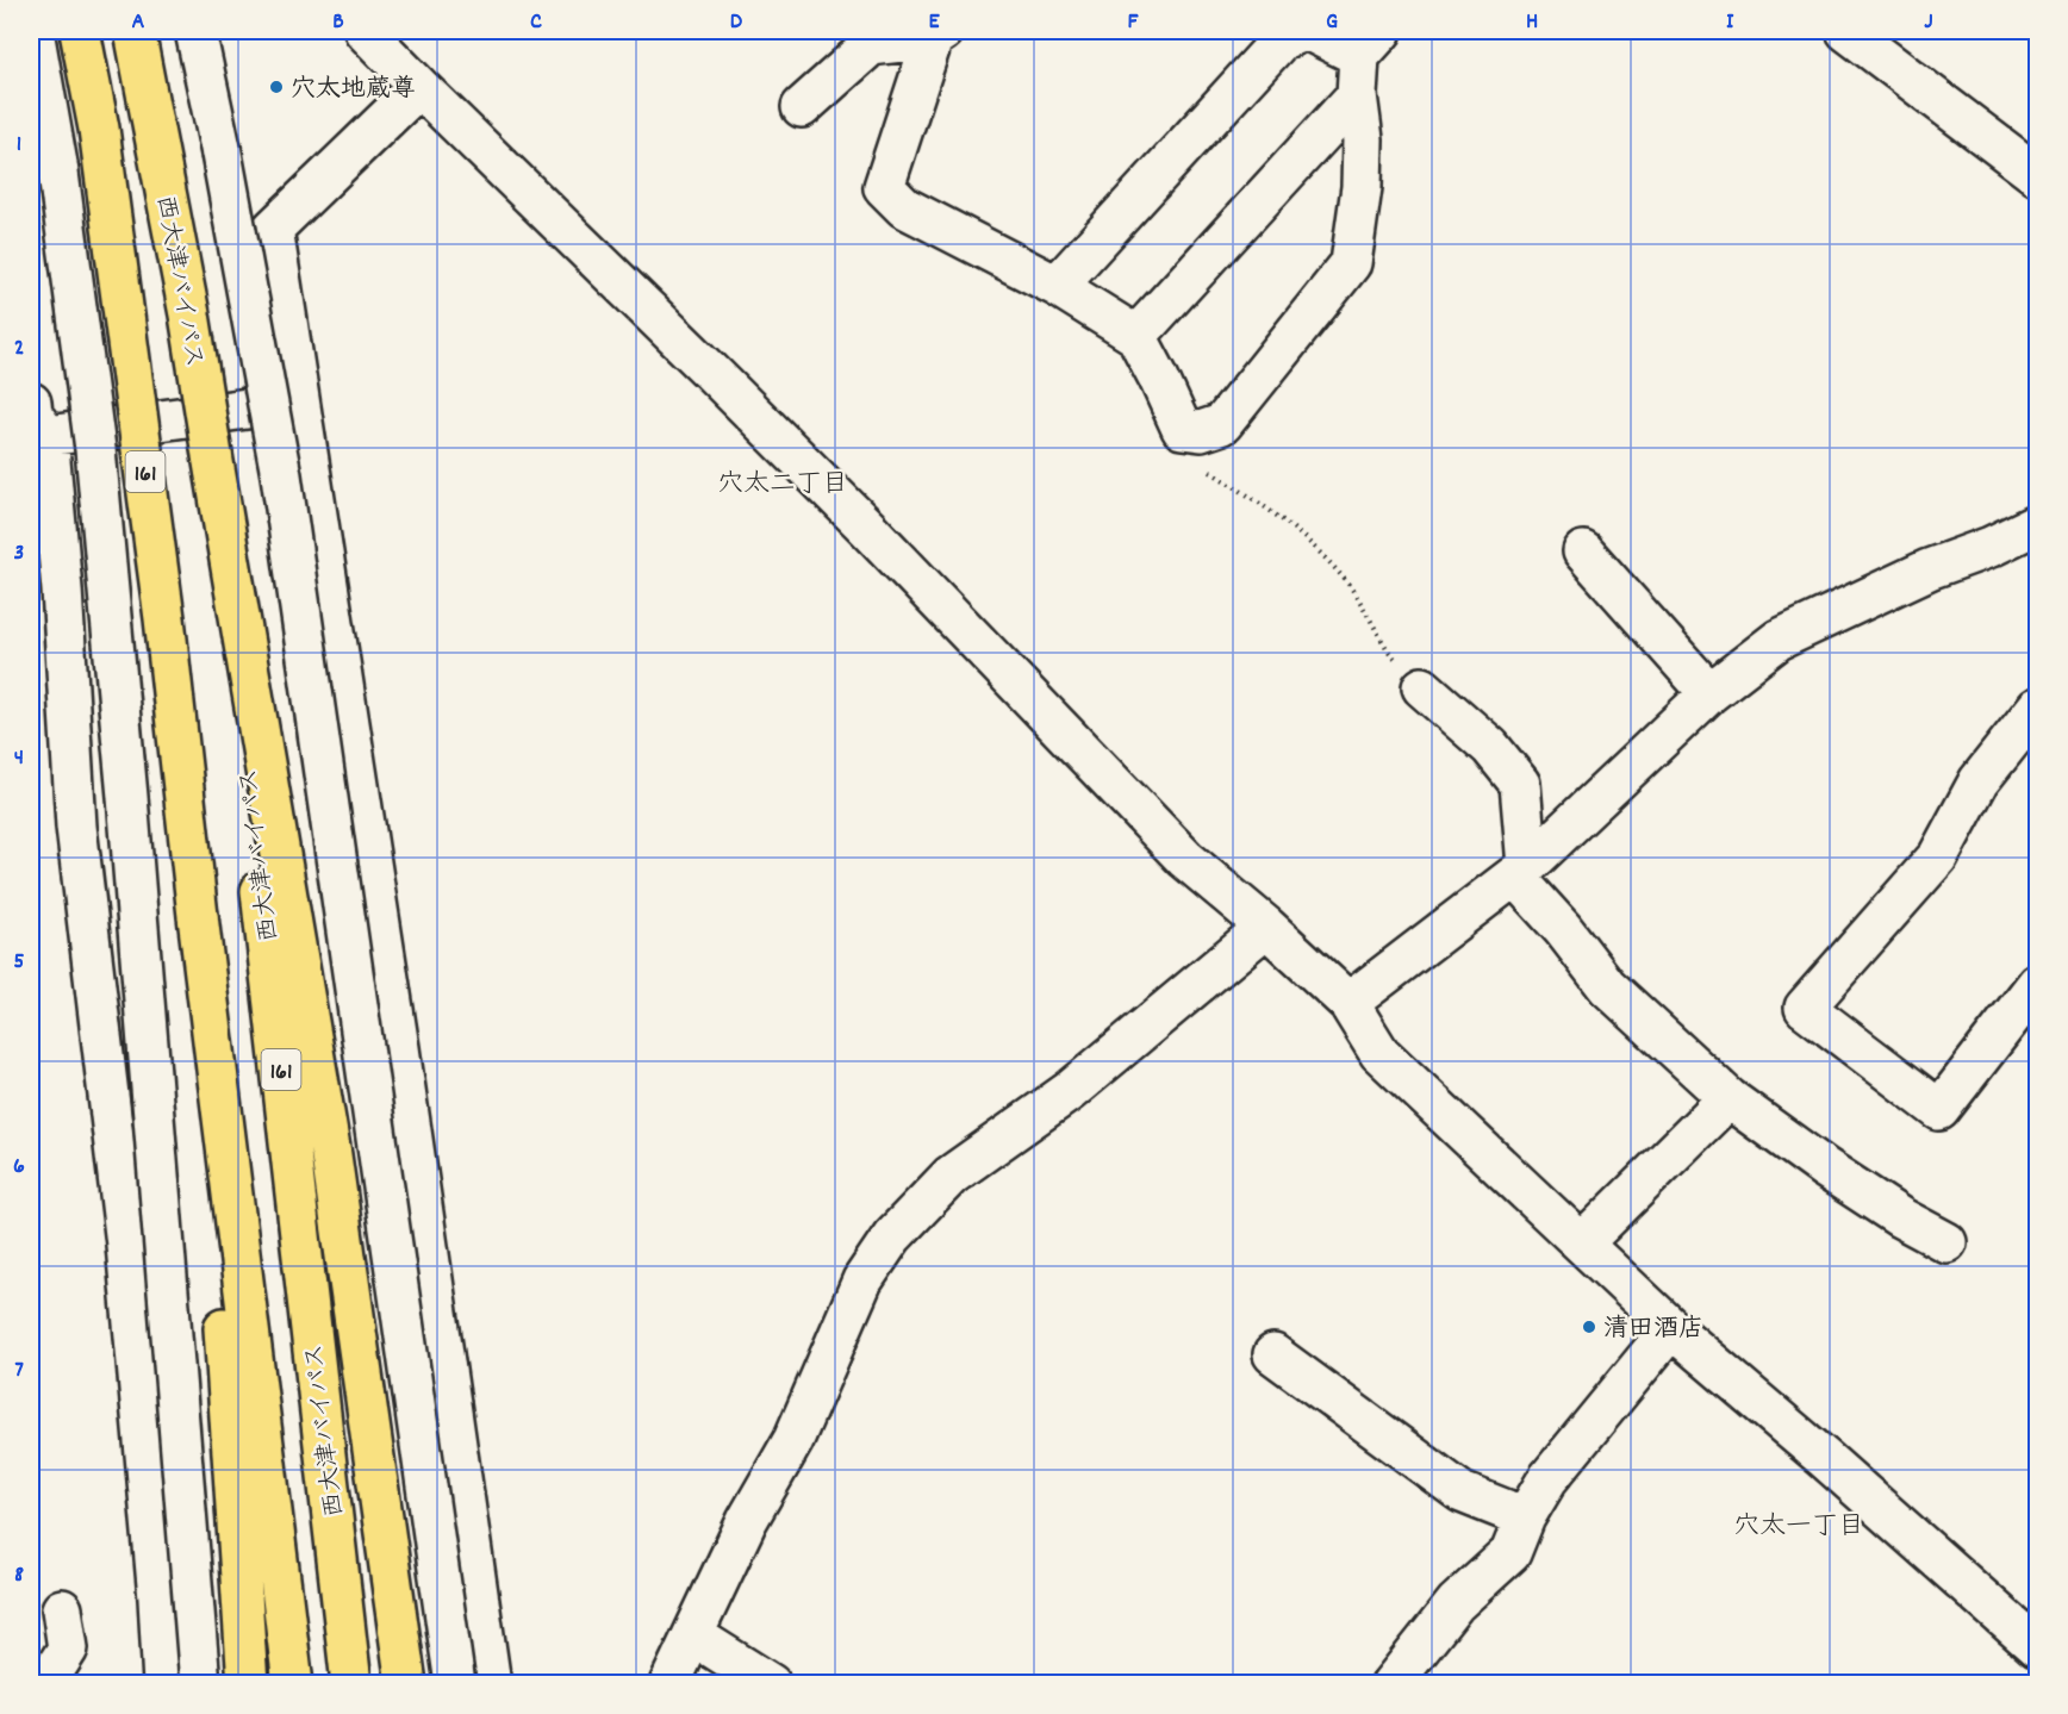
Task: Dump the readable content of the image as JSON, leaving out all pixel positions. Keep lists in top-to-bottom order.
{
  "streets": {
    "highway": ["西大津バイパス", "161"]
  },
  "districts": ["穴太二丁目", "穴太一丁目"],
  "places": ["穴太地蔵尊", "清田酒店"],
  "grid": {
    "columns": [
      "A",
      "B",
      "C",
      "D",
      "E",
      "F",
      "G",
      "H",
      "I",
      "J"
    ],
    "rows": [
      "1",
      "2",
      "3",
      "4",
      "5",
      "6",
      "7",
      "8"
    ]
  }
}
